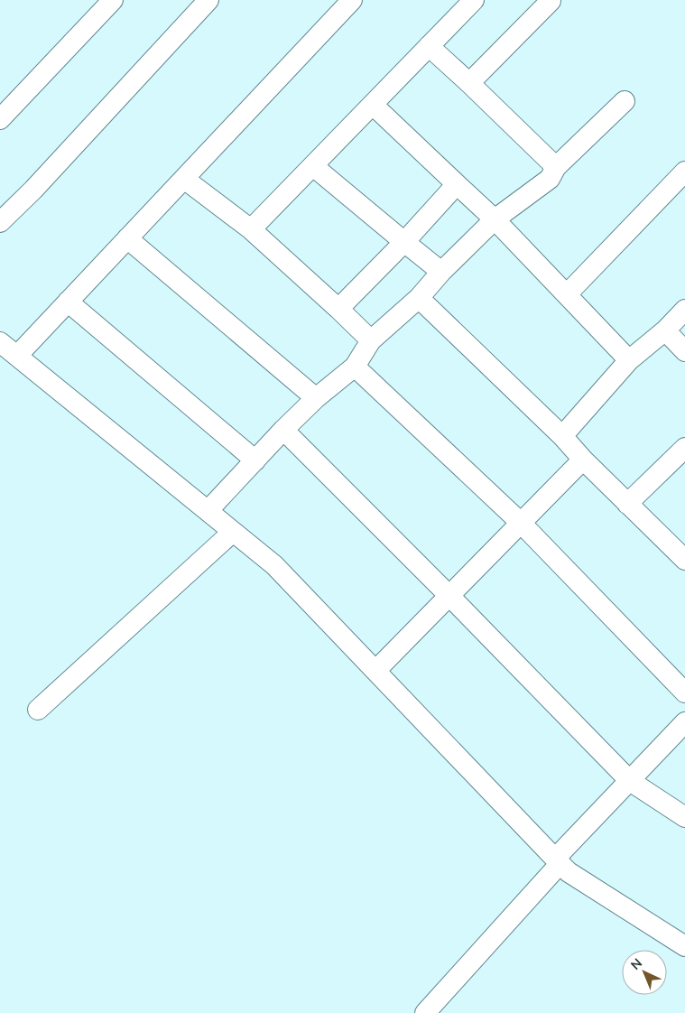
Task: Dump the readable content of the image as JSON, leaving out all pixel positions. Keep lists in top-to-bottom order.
{
  "north": "top left"
}
